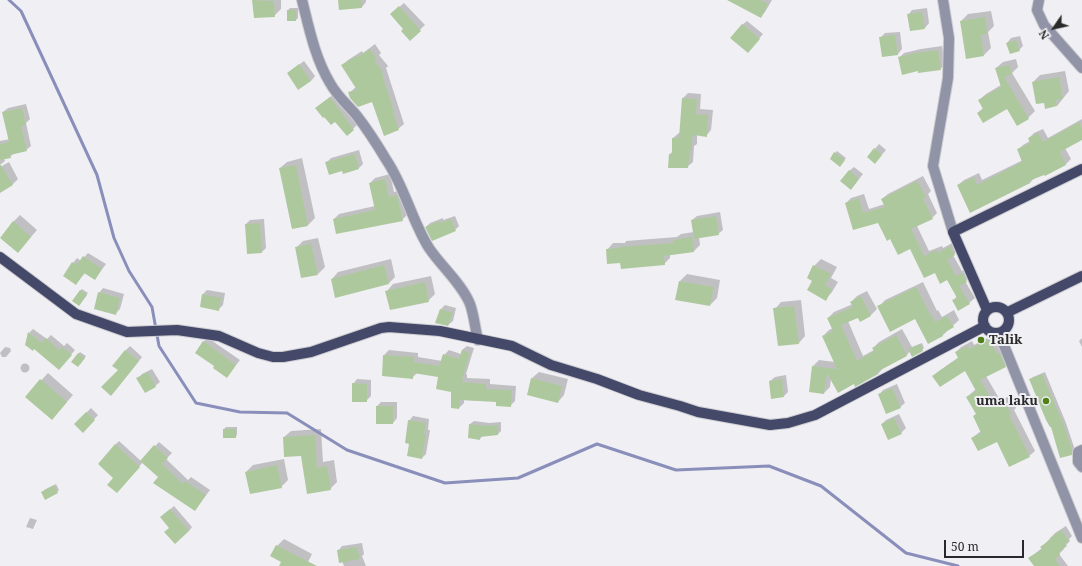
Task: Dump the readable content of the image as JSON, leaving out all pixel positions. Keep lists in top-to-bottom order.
{
  "places": ["Talik", "uma laku"],
  "scale_bar": "50 m",
  "north": "bottom left"
}
